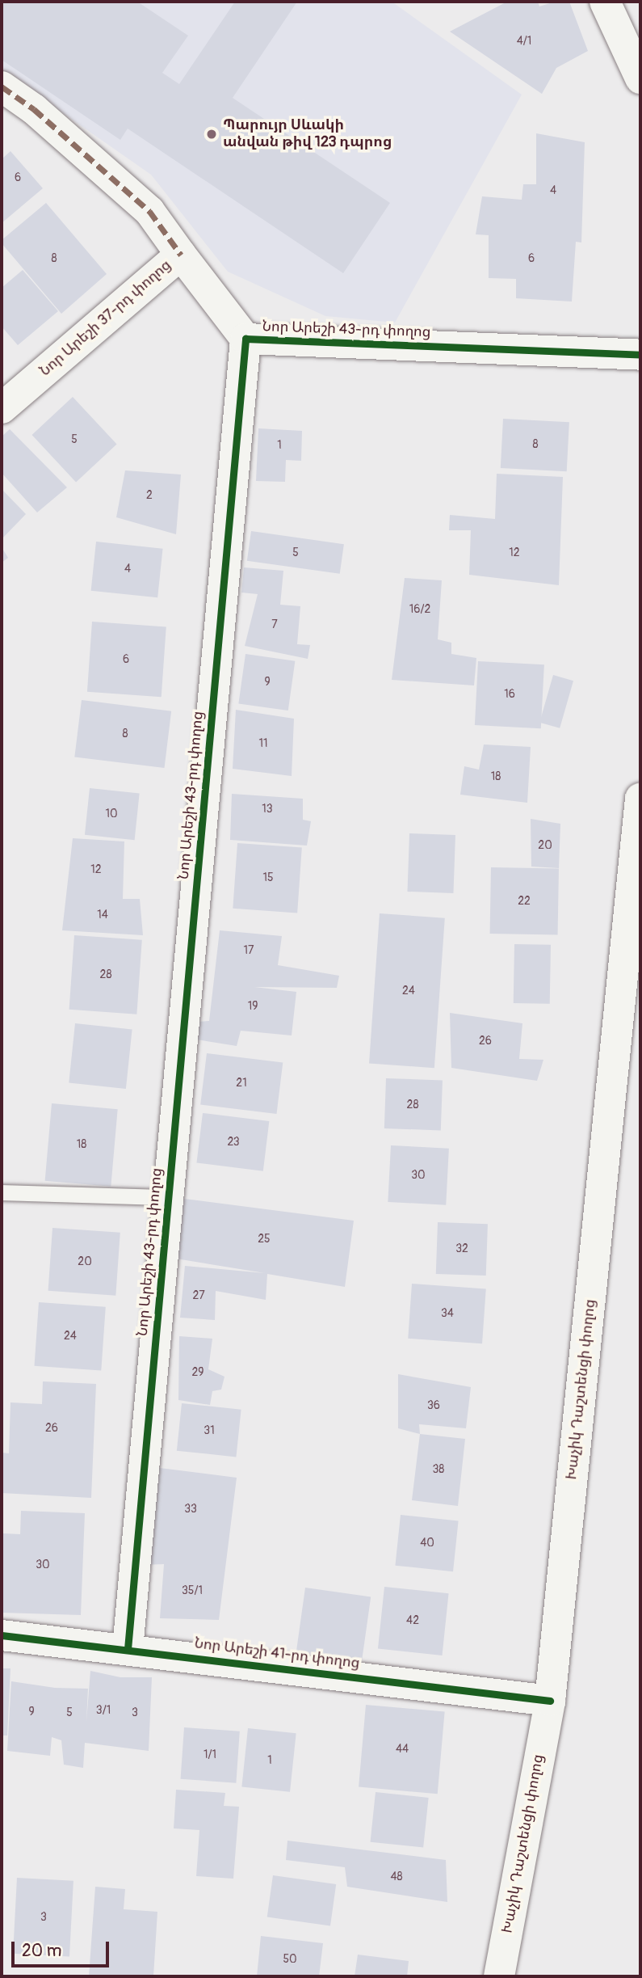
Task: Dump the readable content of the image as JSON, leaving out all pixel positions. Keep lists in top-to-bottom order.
{
  "streets": {
    "street": [
      "Նոր Արեշի 37-րդ փողոց",
      "Նոր Արեշի 43-րդ փողոց",
      "Խաչիկ Դաշտենցի փողոց",
      "Նոր Արեշի 41-րդ փողոց"
    ]
  },
  "crossings": [
    ["Նոր Արեշի 37-րդ փողոց", "Նոր Արեշի 43-րդ փողոց"],
    ["Նոր Արեշի 43-րդ փողոց", "Նոր Արեշի 41-րդ փողոց"],
    ["Խաչիկ Դաշտենցի փողոց", "Նոր Արեշի 41-րդ փողոց"]
  ],
  "places": ["Պարույր Սևակի անվան թիվ 123 դպրոց"],
  "house_numbers": [
    "4/1",
    "6",
    "4",
    "8",
    "6",
    "5",
    "8",
    "1",
    "2",
    "5",
    "12",
    "4",
    "16/2",
    "7",
    "6",
    "9",
    "16",
    "8",
    "11",
    "18",
    "13",
    "10",
    "20",
    "12",
    "15",
    "22",
    "14",
    "17",
    "28",
    "24",
    "19",
    "26",
    "21",
    "28",
    "23",
    "18",
    "30",
    "25",
    "32",
    "20",
    "27",
    "34",
    "24",
    "29",
    "36",
    "26",
    "31",
    "38",
    "33",
    "40",
    "30",
    "35/1",
    "42",
    "3/1",
    "9",
    "5",
    "3",
    "44",
    "1/1",
    "1",
    "48",
    "3",
    "50"
  ],
  "scale_bar": "20 m"
}
